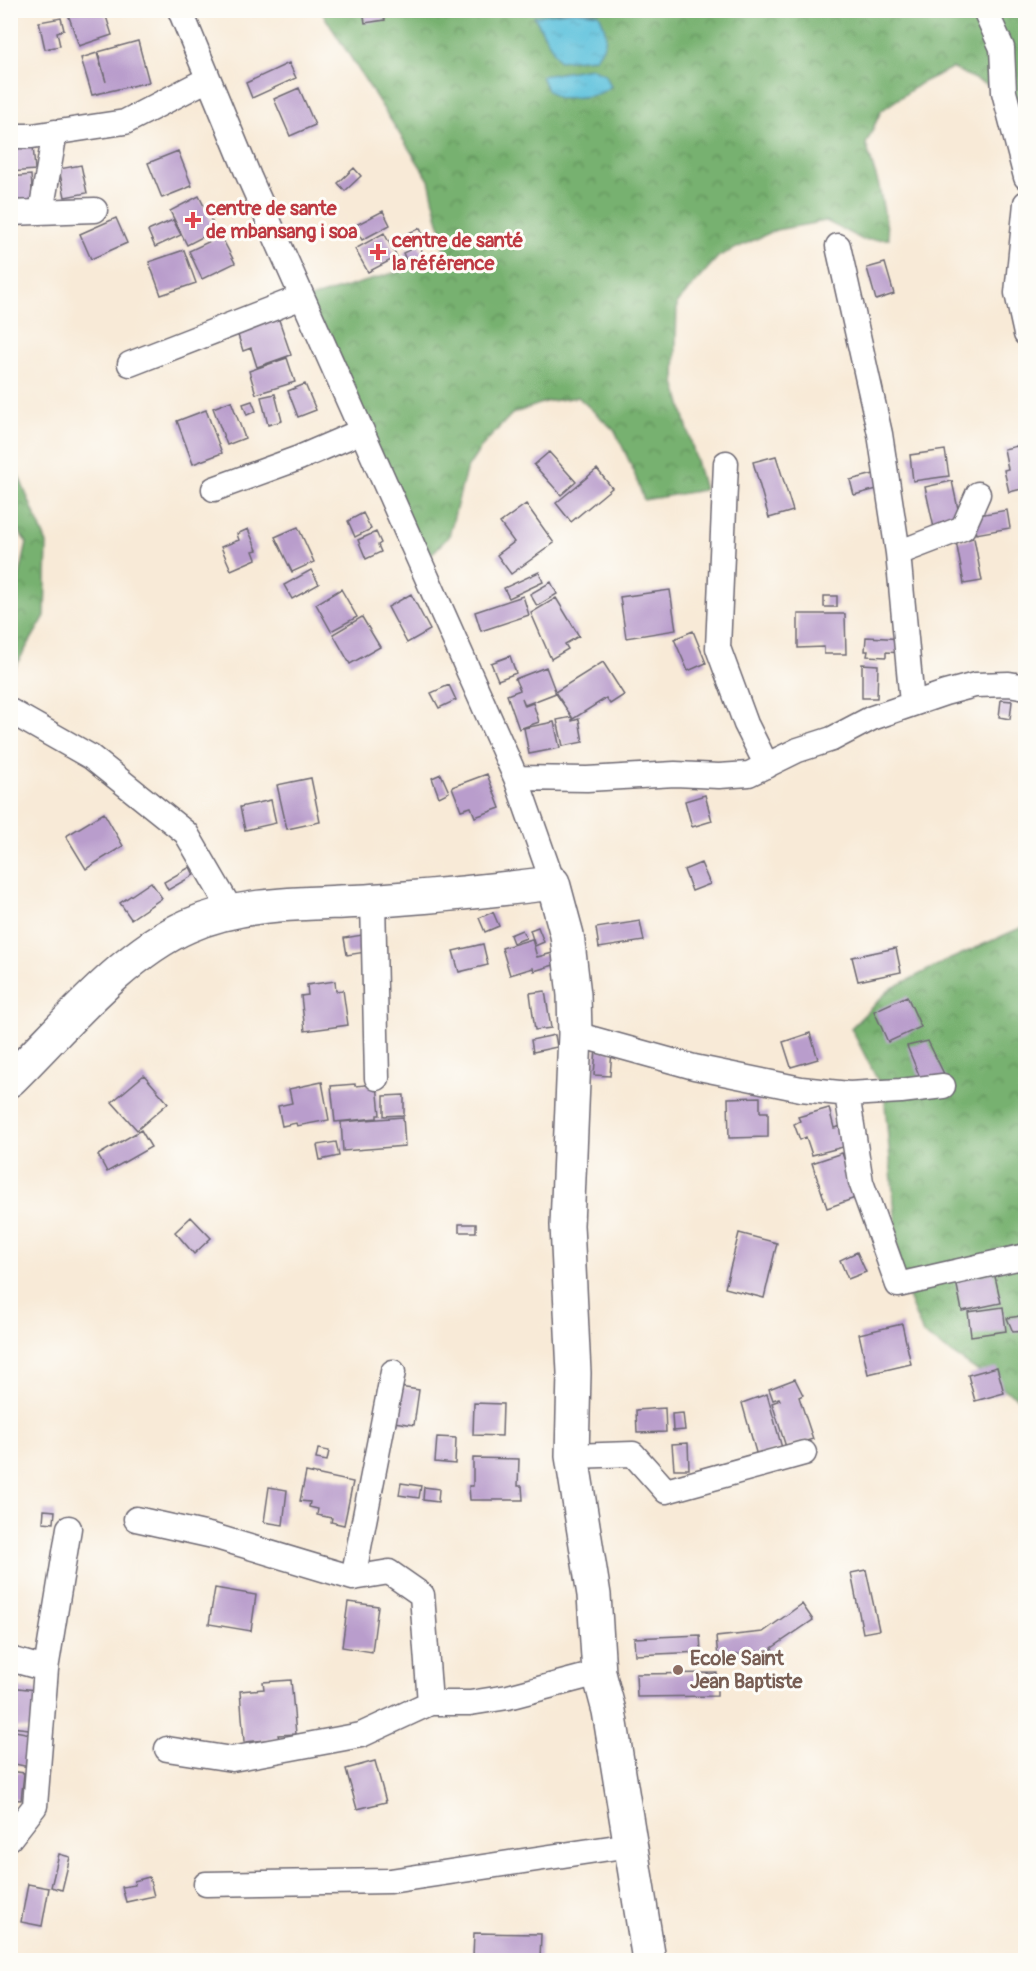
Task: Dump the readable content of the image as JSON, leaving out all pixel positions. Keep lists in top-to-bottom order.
{
  "places": {
    "health": ["centre de sante de mbansang i soa", "centre de santé la référence"],
    "other": ["Ecole Saint Jean Baptiste"]
  }
}
